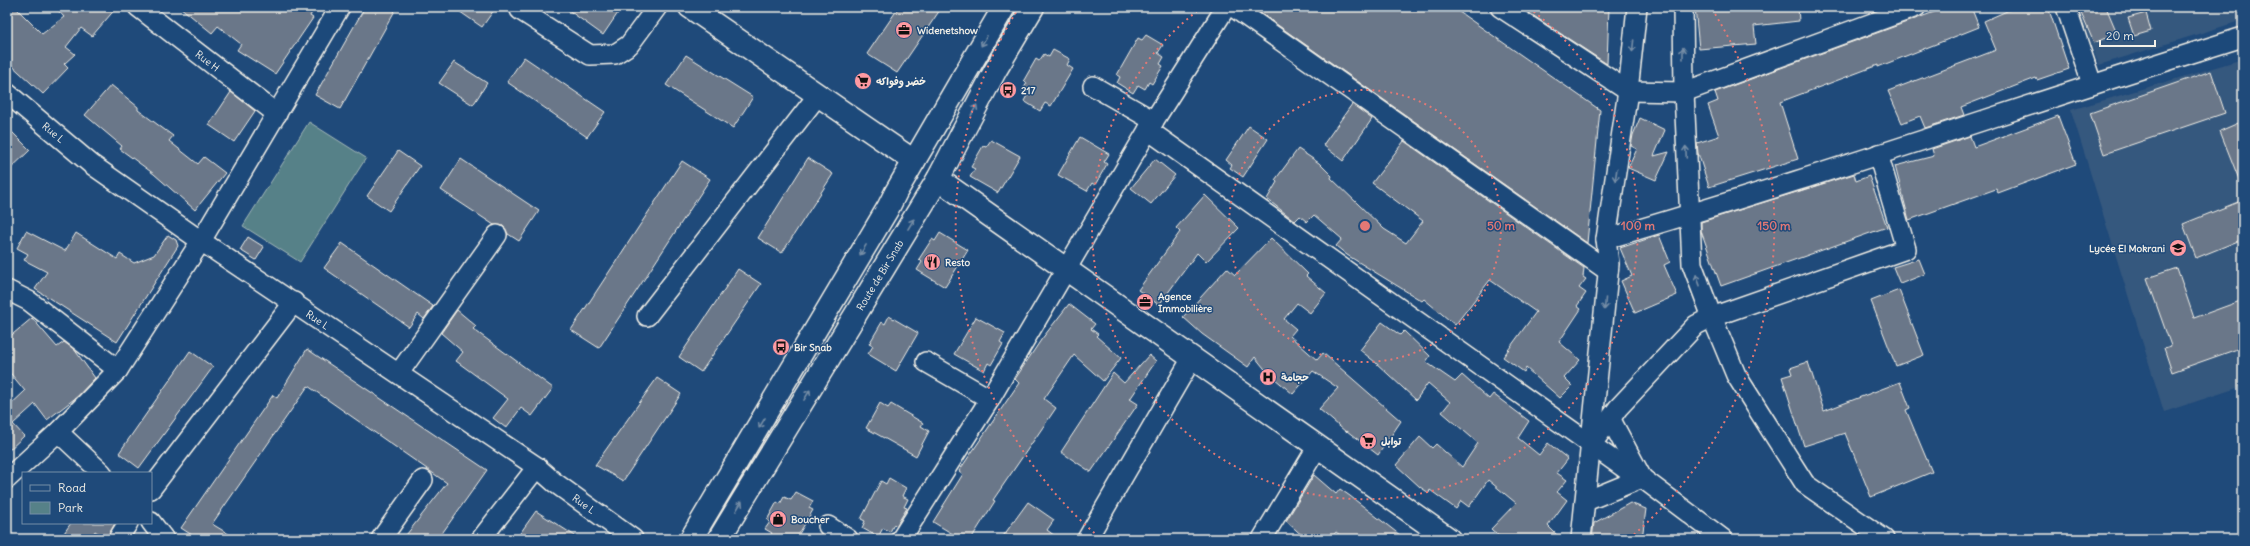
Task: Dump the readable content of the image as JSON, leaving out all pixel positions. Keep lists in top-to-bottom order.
{
  "streets": {
    "main road": ["Route de Bir Snab"],
    "street": ["Rue H", "Rue L"]
  },
  "places": {
    "office": ["Widenetshow", "Agence Immobilière"],
    "supermarket": ["خضر وفواكه", "توابل"],
    "bus stop": ["217", "Bir Snab"],
    "school or university": ["Lycée El Mokrani"],
    "restaurant": ["Resto"],
    "hospital": ["حجامة"],
    "shop": ["Boucher"]
  },
  "legend": ["Road", "Park"],
  "scale_bar": "20 m",
  "rings": ["50 m", "100 m", "150 m"]
}
